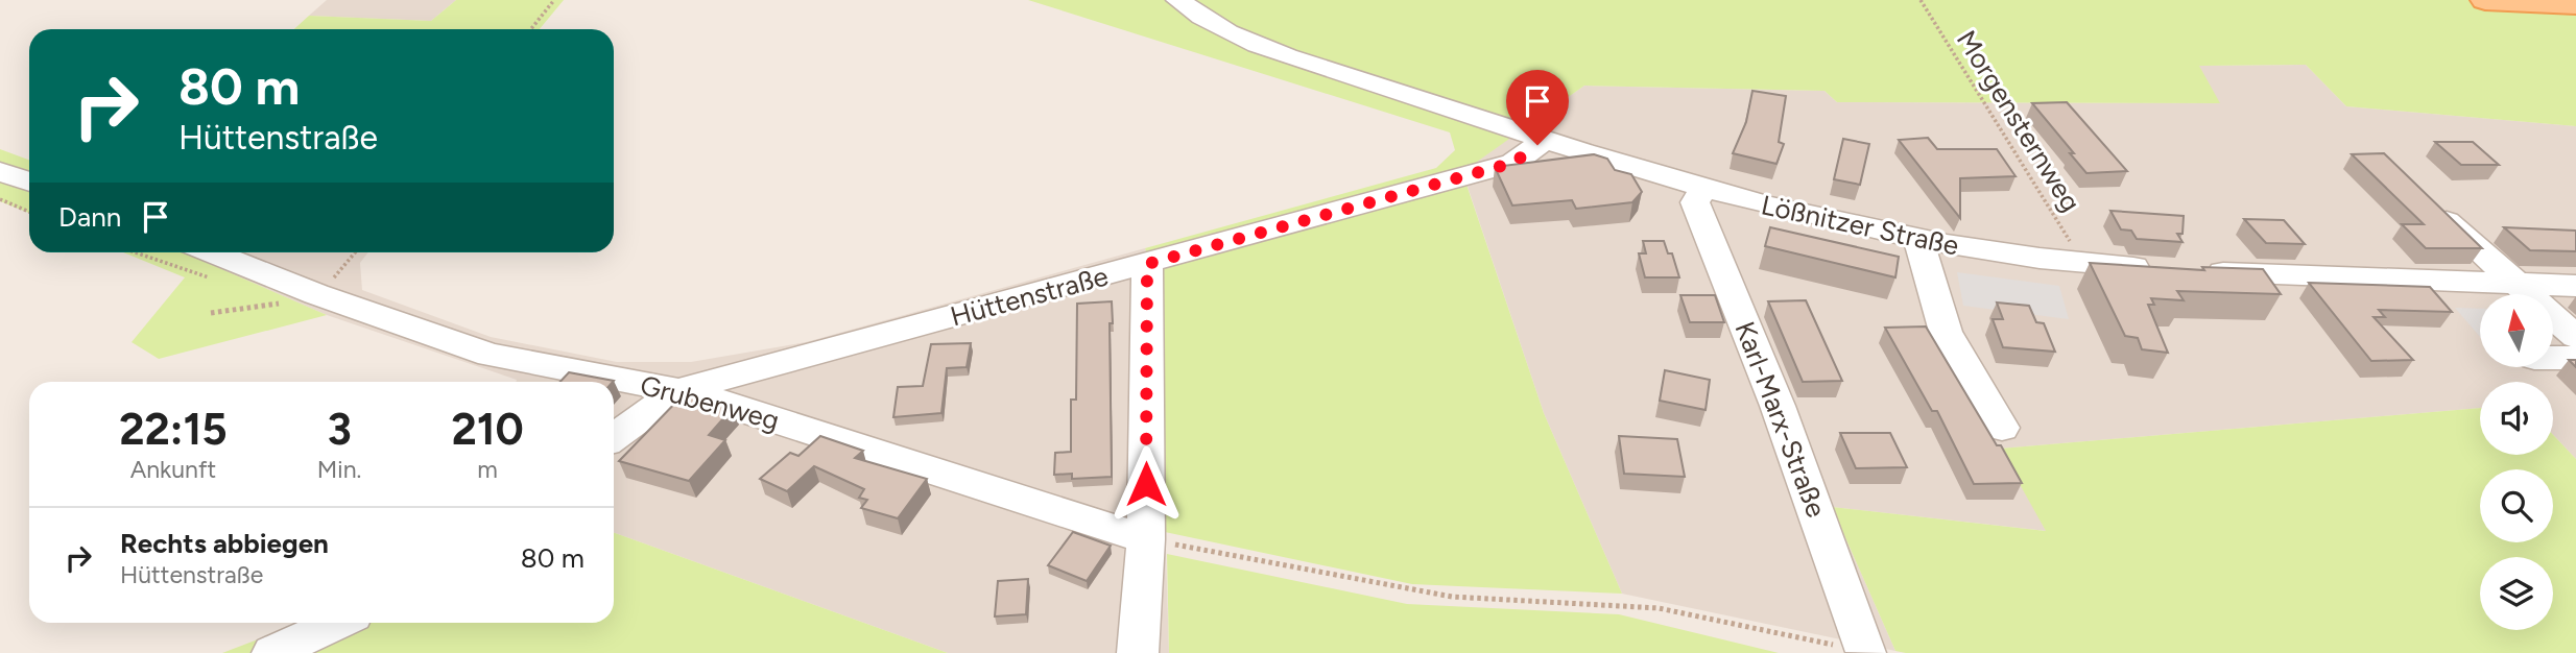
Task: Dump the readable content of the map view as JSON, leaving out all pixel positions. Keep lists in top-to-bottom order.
{
  "streets": {
    "street": [
      "Lößnitzer Straße",
      "Hüttenstraße",
      "Grubenweg",
      "Karl-Marx-Straße"
    ],
    "path": ["Morgensternweg"]
  },
  "crossings": [
    ["Morgensternweg", "Lößnitzer Straße"],
    ["Lößnitzer Straße", "Hüttenstraße"],
    ["Lößnitzer Straße", "Karl-Marx-Straße"],
    ["Hüttenstraße", "Grubenweg"]
  ],
  "north": "top",
  "page": {
    "turn": ["80 m", "Hüttenstraße"],
    "then": "Dann",
    "eta": [
      "22:15",
      "Ankunft",
      "3",
      "Min.",
      "210",
      "m"
    ],
    "list": [
      {
        "name": "Rechts abbiegen",
        "note": "Hüttenstraße",
        "value": "80 m"
      }
    ]
  }
}
